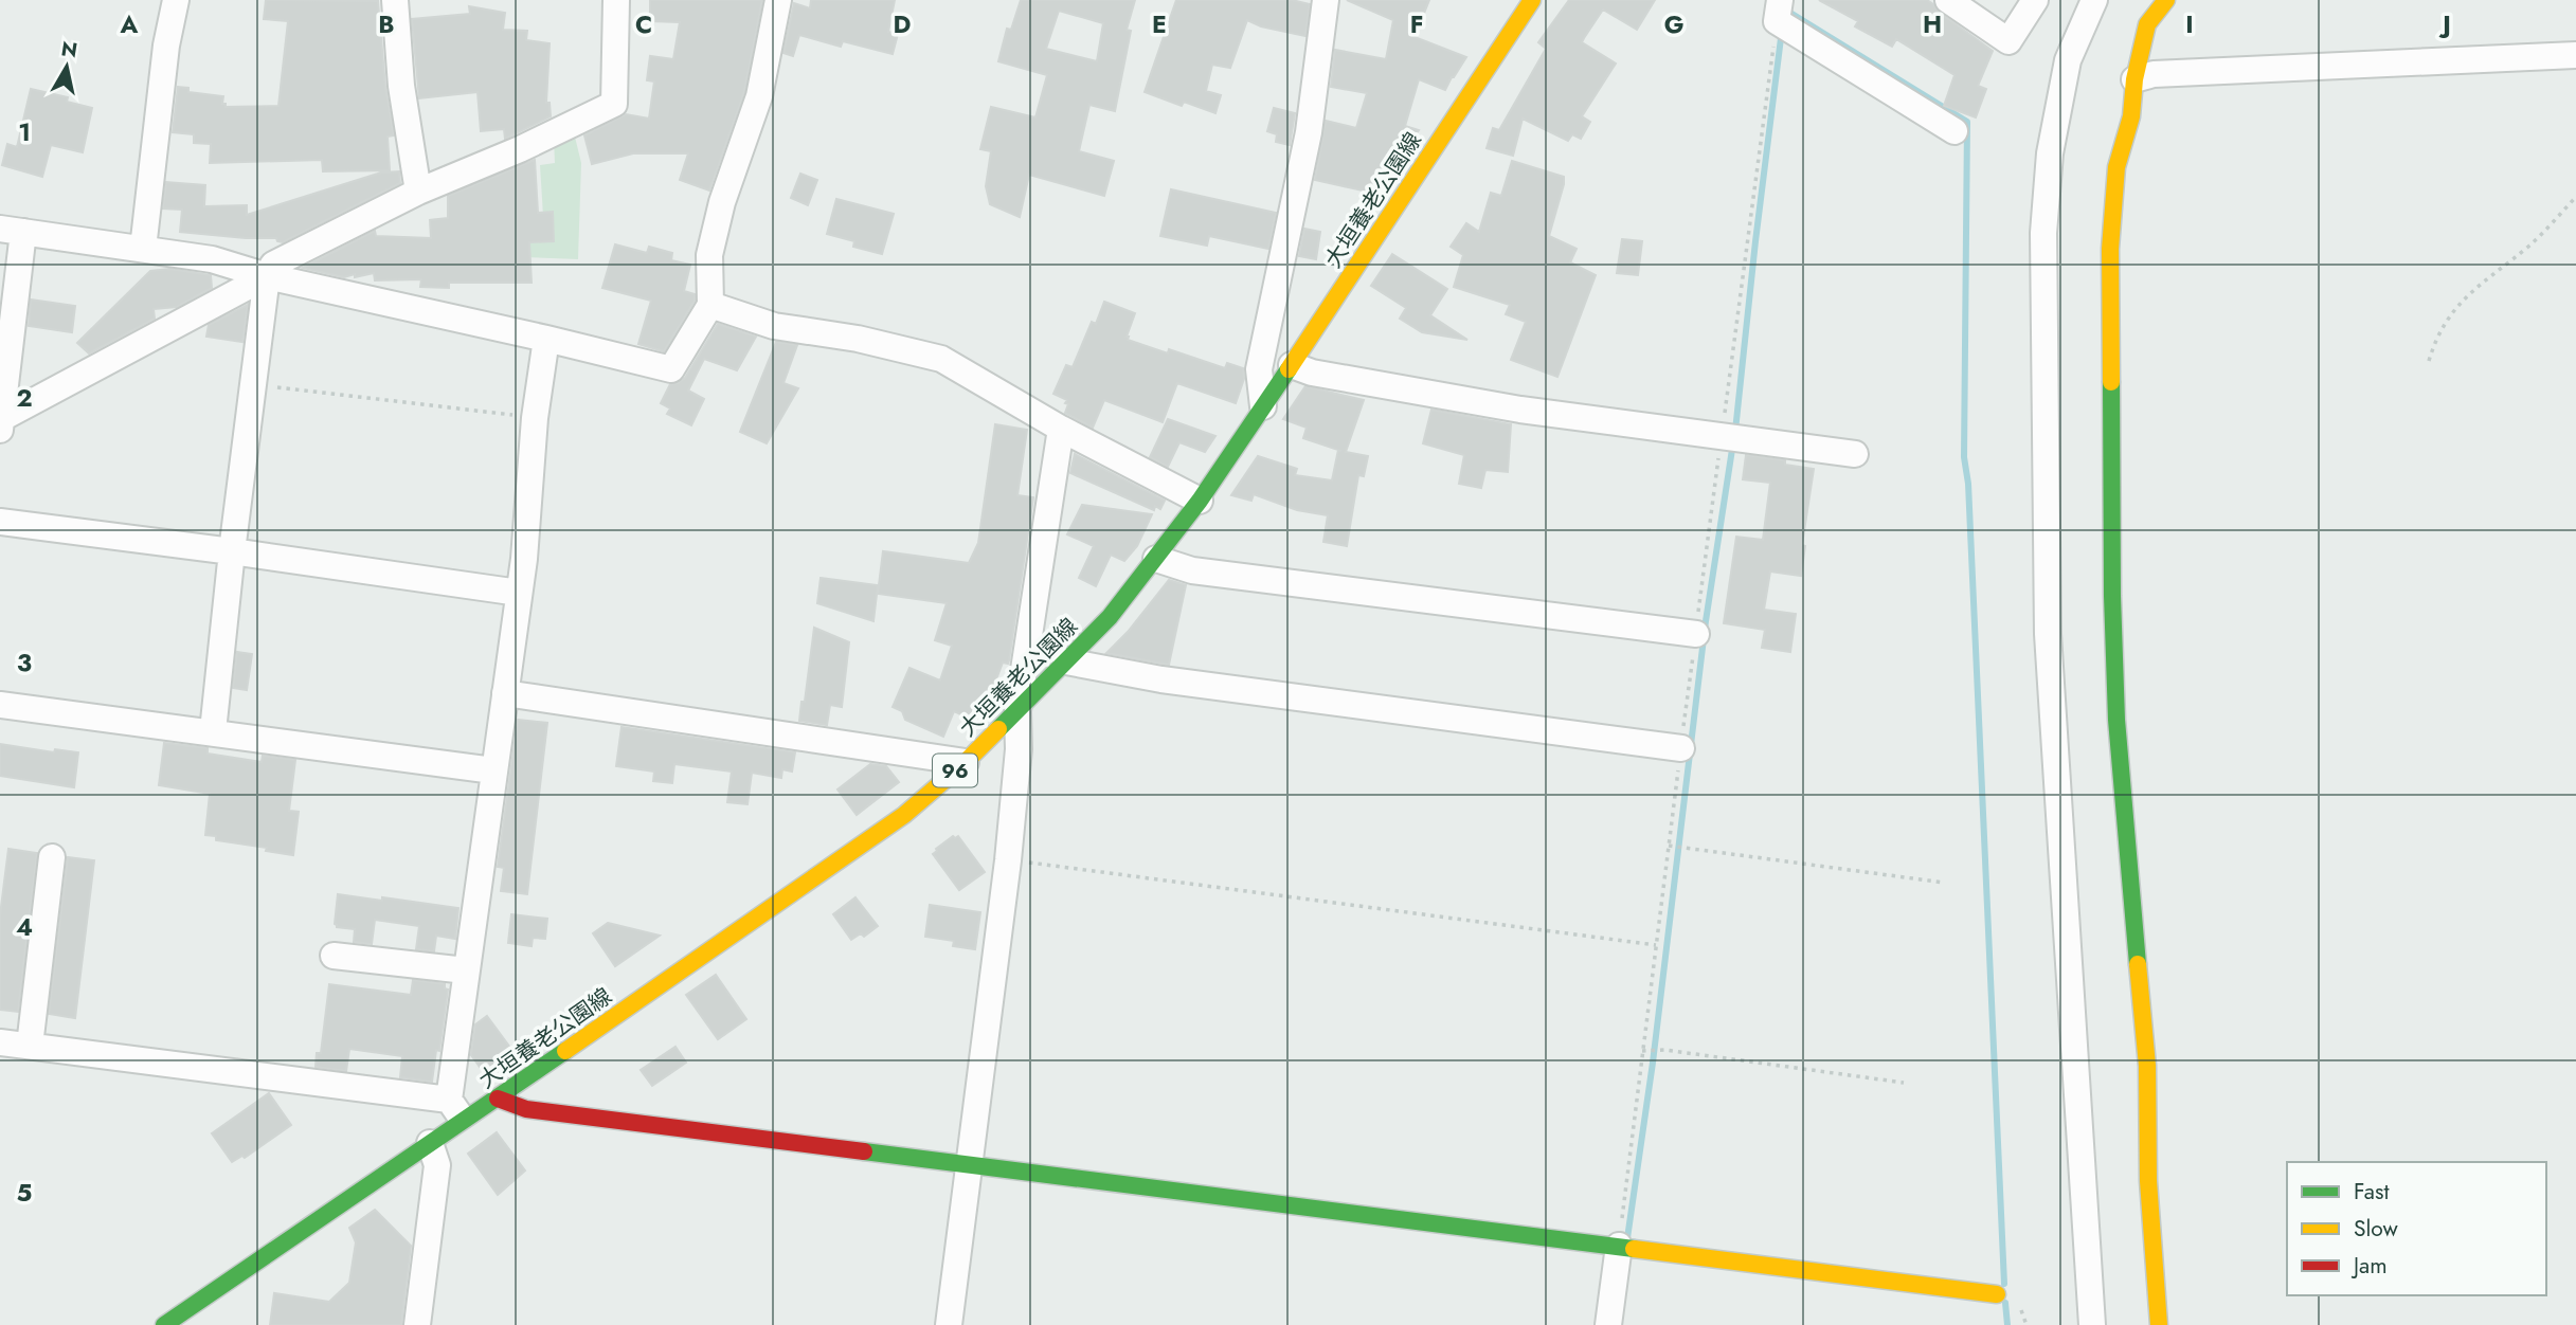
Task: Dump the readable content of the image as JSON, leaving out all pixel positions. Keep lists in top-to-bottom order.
{
  "streets": {
    "street": ["大垣養老公園線", "96"]
  },
  "legend": ["Fast", "Slow", "Jam"],
  "north": "top",
  "grid": {
    "columns": [
      "A",
      "B",
      "C",
      "D",
      "E",
      "F",
      "G",
      "H",
      "I",
      "J"
    ],
    "rows": [
      "1",
      "2",
      "3",
      "4",
      "5"
    ]
  }
}
